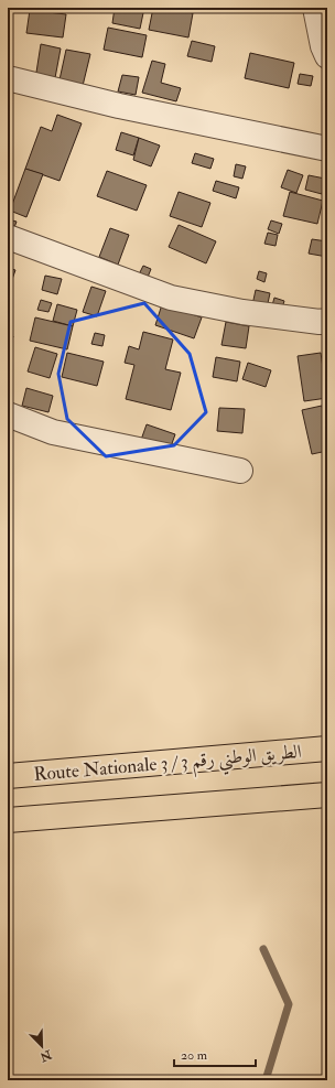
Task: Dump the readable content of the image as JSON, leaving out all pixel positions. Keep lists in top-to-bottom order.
{
  "streets": {
    "highway": ["Route Nationale 3 / الطريق الوطني رقم 3"]
  },
  "scale_bar": "20 m",
  "north": "bottom right"
}
